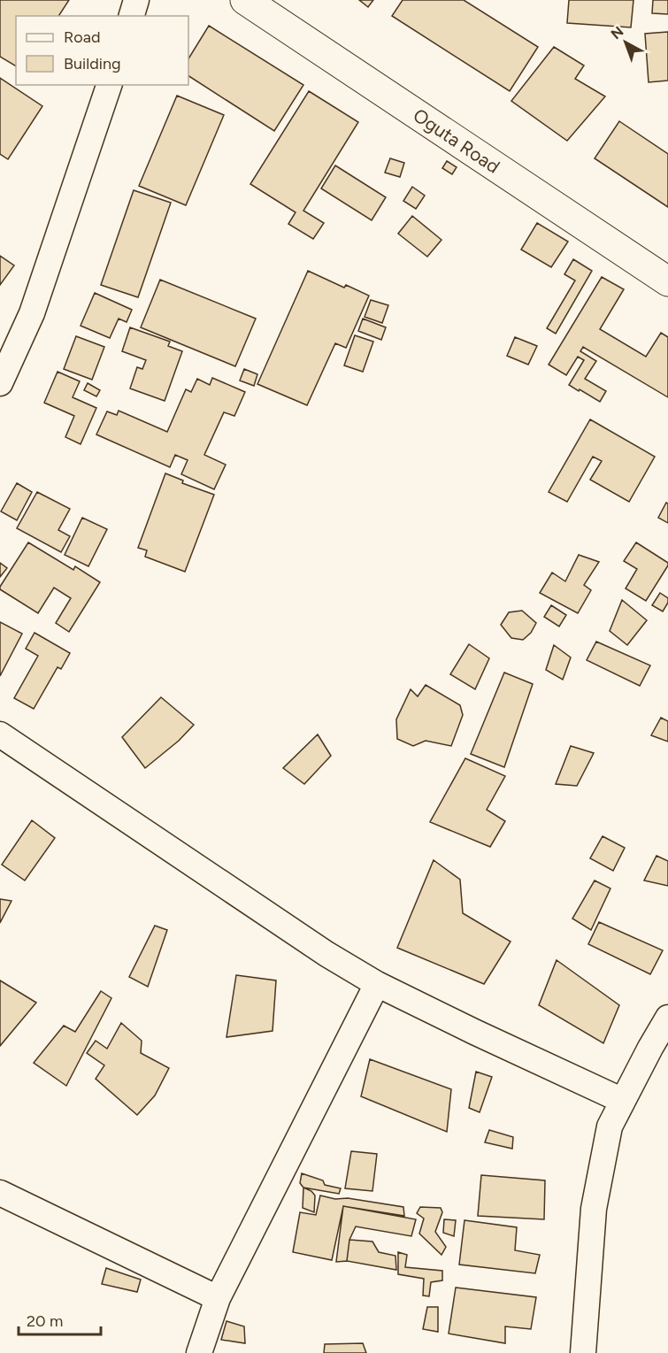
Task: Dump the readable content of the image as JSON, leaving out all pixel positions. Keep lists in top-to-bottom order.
{
  "streets": {
    "main road": ["Oguta Road"]
  },
  "legend": ["Road", "Building"],
  "scale_bar": "20 m",
  "north": "top left"
}
